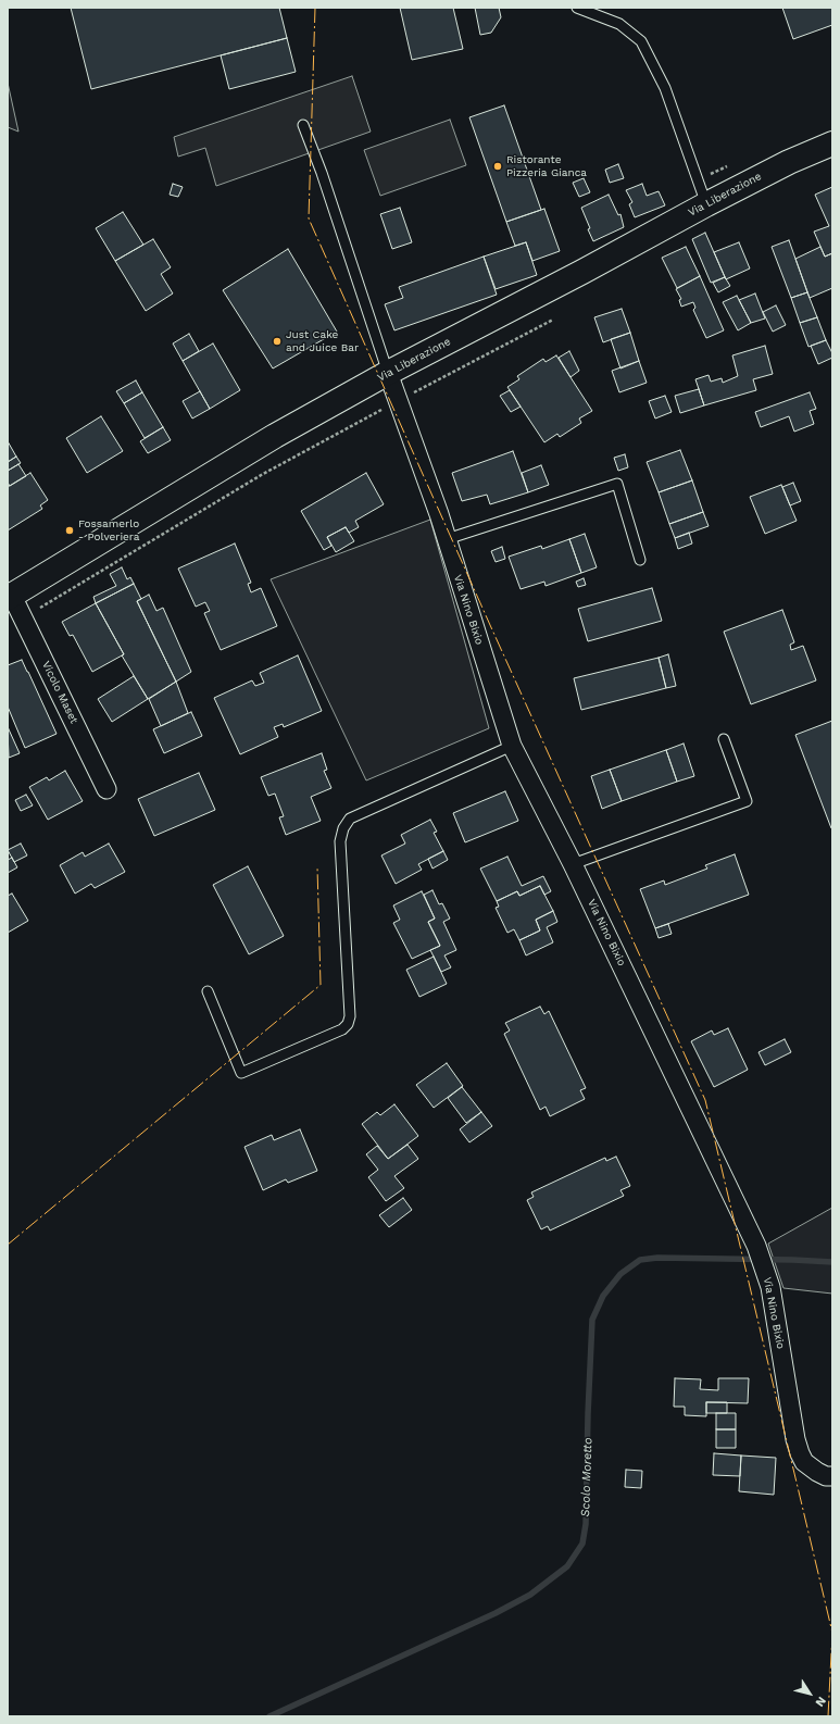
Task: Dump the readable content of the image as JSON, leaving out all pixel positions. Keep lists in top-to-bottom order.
{
  "streets": {
    "main road": ["Via Liberazione"],
    "street": ["Via Nino Bixio", "Vicolo Maset"]
  },
  "crossings": [
    ["Via Liberazione", "Via Nino Bixio"],
    ["Via Liberazione", "Vicolo Maset"]
  ],
  "water": ["Scolo Moretto"],
  "places": ["Ristorante Pizzeria Gianca", "Just Cake and Juice Bar", "Fossamerlo - Polveriera"],
  "north": "bottom right"
}
